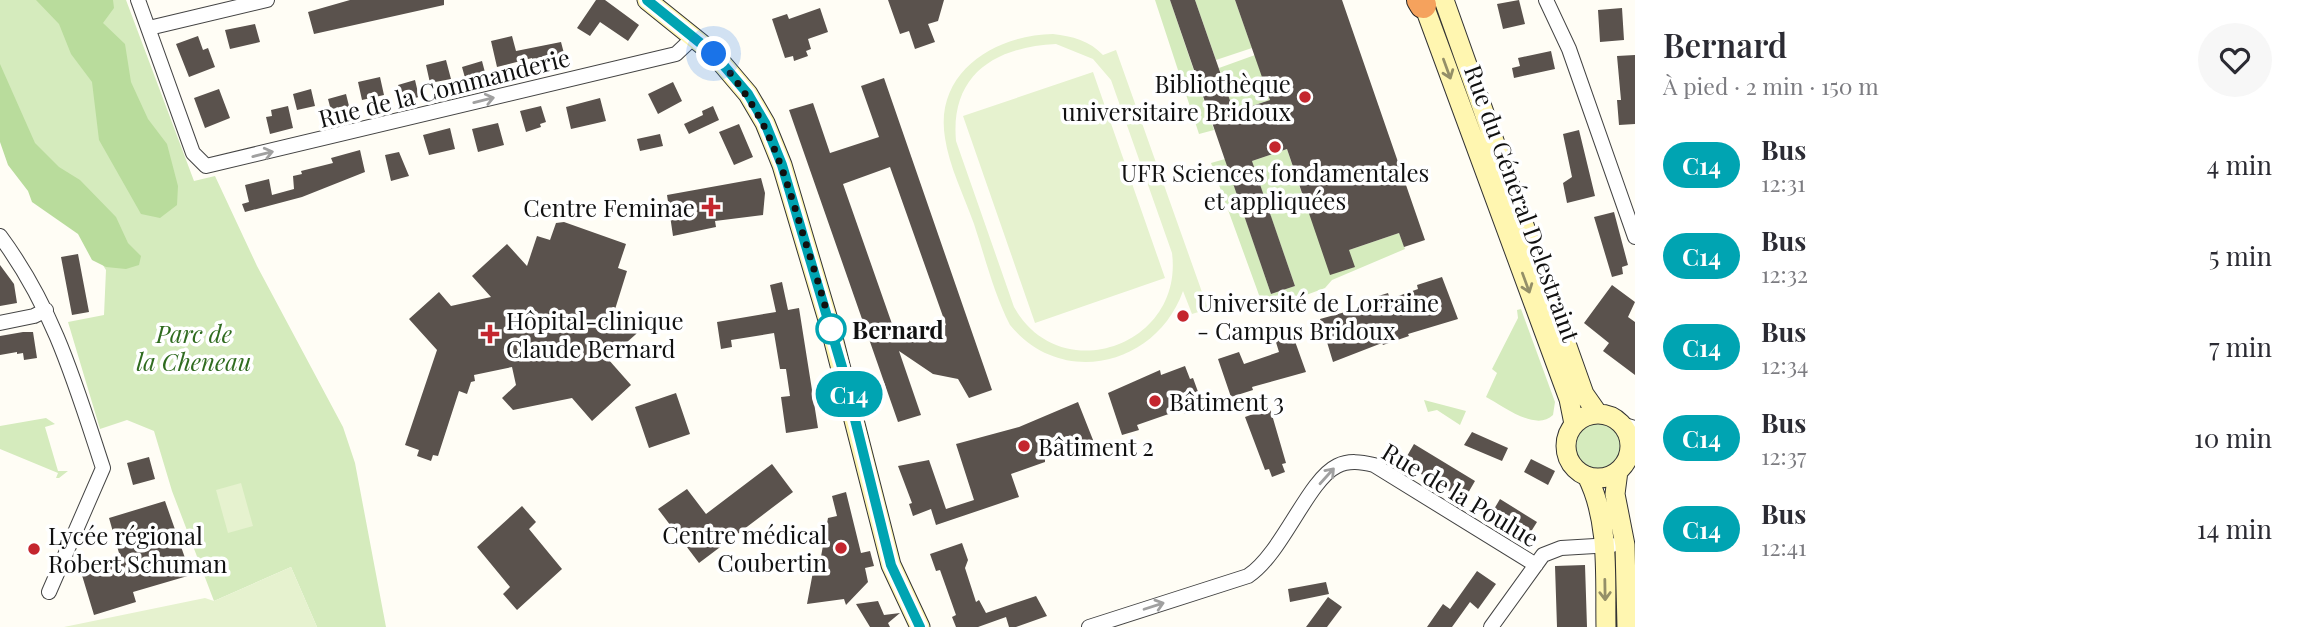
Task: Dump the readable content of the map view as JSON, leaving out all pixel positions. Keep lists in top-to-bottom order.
{
  "streets": {
    "main road": ["Rue du Général Delestraint"],
    "street": ["Rue de la Commanderie", "Rue de la Poulue"]
  },
  "one_way": ["Rue de la Commanderie", "Rue de la Poulue"],
  "parks": ["Parc de la Cheneau"],
  "places": {
    "other": [
      "Bibliothèque universitaire Bridoux",
      "UFR Sciences fondamentales et appliquées",
      "Université de Lorraine - Campus Bridoux",
      "Bernard",
      "Bâtiment 3",
      "Bâtiment 2",
      "Centre médical Coubertin",
      "Lycée régional Robert Schuman"
    ],
    "health": ["Centre Feminae", "Hôpital-clinique Claude Bernard"]
  },
  "lines": ["bus line C14"],
  "page": {
    "on_map": "C14",
    "heading": ["Bernard", "À pied · 2 min · 150 m"],
    "list": [
      {
        "mark": "C14",
        "name": "Bus",
        "note": "12:31",
        "value": "4 min"
      },
      {
        "mark": "C14",
        "name": "Bus",
        "note": "12:32",
        "value": "5 min"
      },
      {
        "mark": "C14",
        "name": "Bus",
        "note": "12:34",
        "value": "7 min"
      },
      {
        "mark": "C14",
        "name": "Bus",
        "note": "12:37",
        "value": "10 min"
      },
      {
        "mark": "C14",
        "name": "Bus",
        "note": "12:41",
        "value": "14 min"
      }
    ]
  }
}
